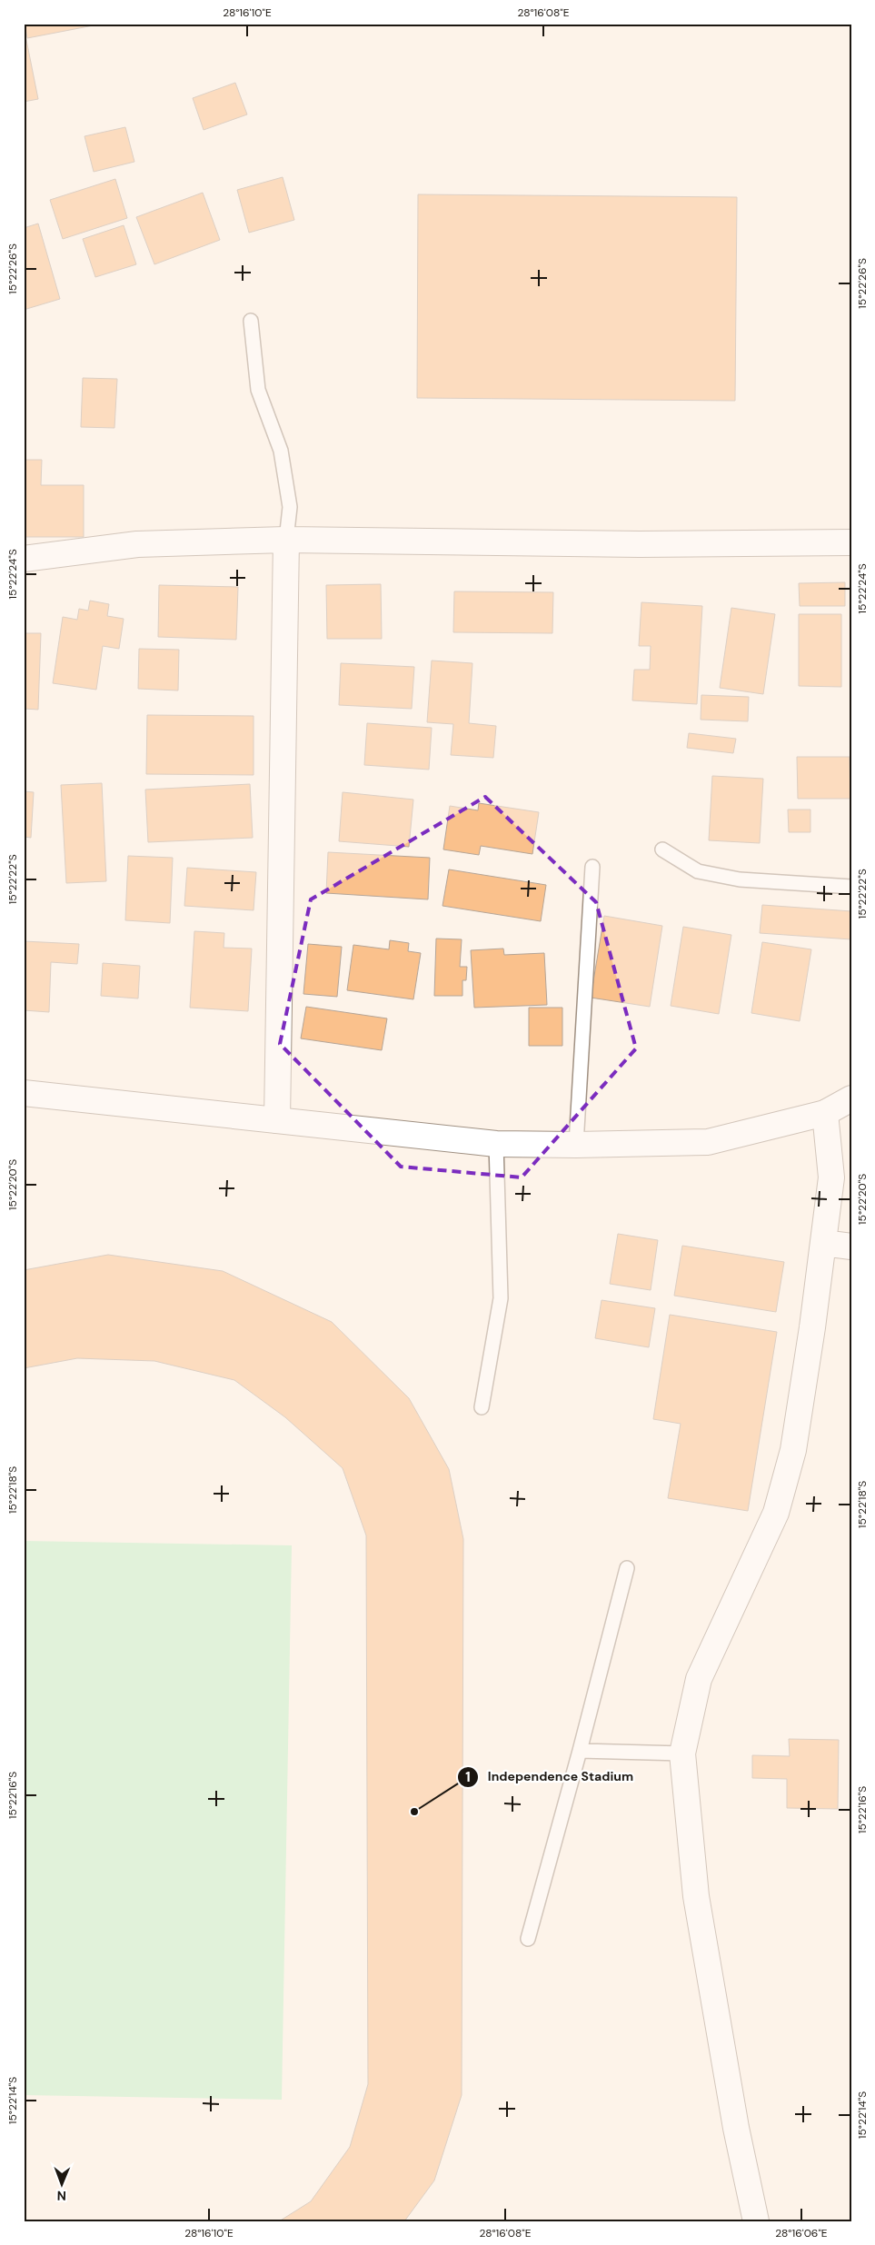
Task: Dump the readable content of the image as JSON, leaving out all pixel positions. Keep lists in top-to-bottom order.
{
  "places": ["Independence Stadium"],
  "north": "bottom",
  "coordinates": [
    "28°16'10\"E",
    "28°16'08\"E",
    "15°22'26\"S",
    "15°22'24\"S",
    "15°22'22\"S",
    "15°22'20\"S",
    "15°22'18\"S",
    "15°22'16\"S",
    "15°22'14\"S",
    "28°16'06\"E"
  ]
}
